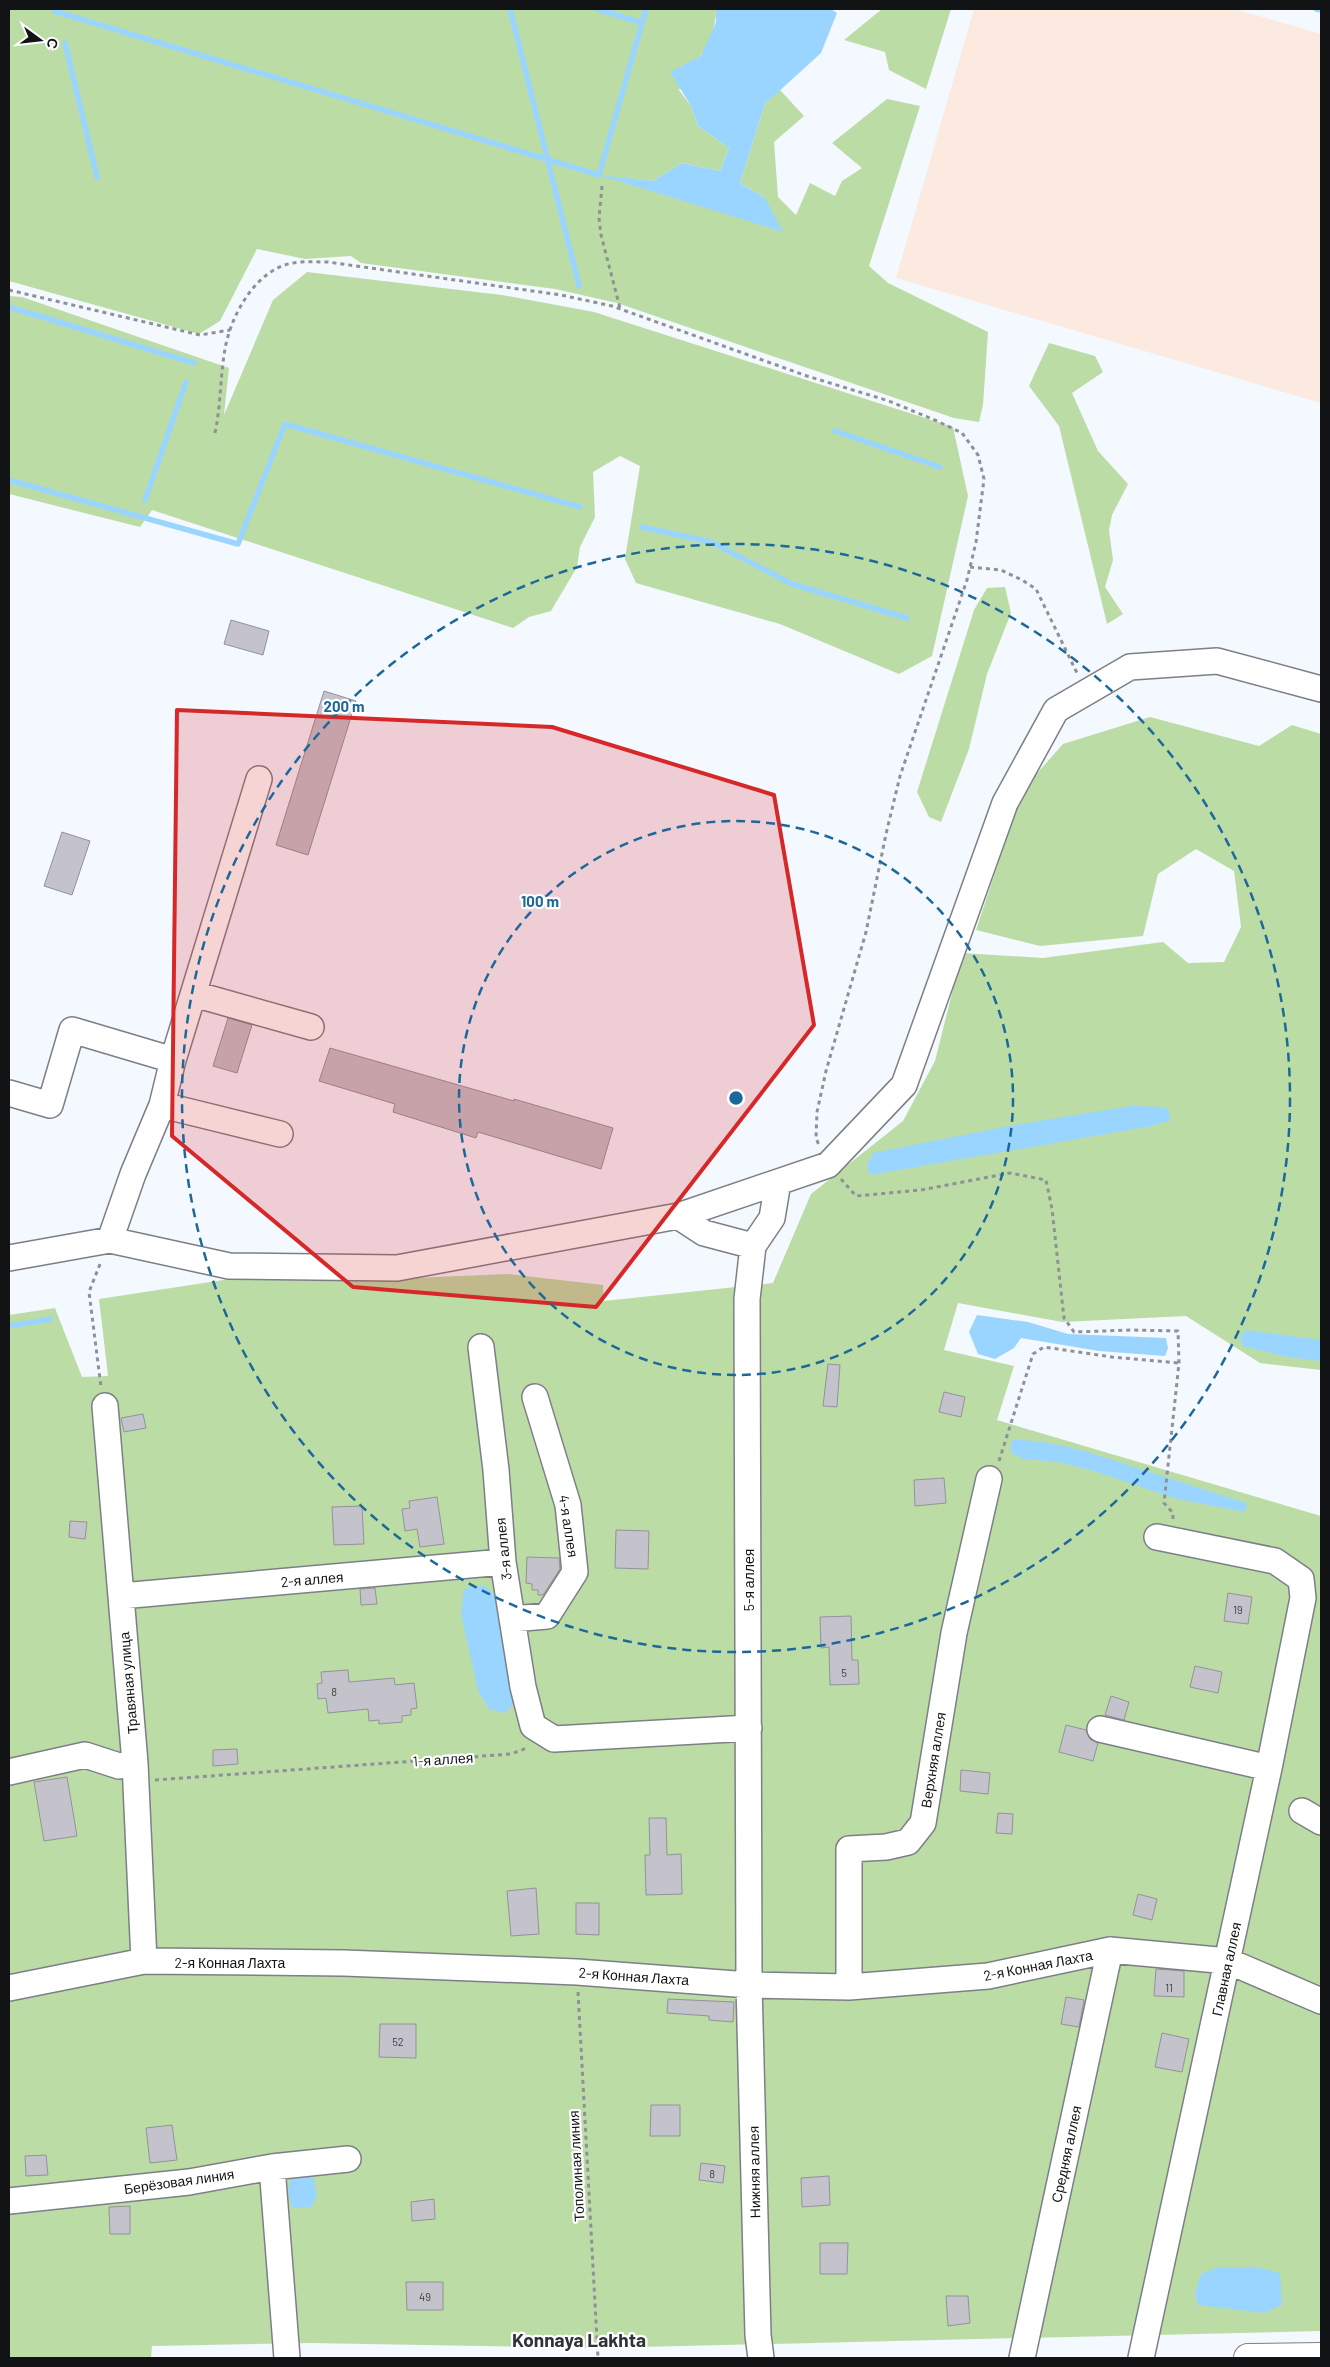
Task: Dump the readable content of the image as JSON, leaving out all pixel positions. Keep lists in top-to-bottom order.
{
  "streets": {
    "street": [
      "4-я аллея",
      "3-я аллея",
      "2-я аллея",
      "5-я аллея",
      "Травяная улица",
      "Верхняя аллея",
      "2-я Конная Лахта",
      "Главная аллея",
      "Средняя аллея",
      "Нижняя аллея",
      "Берёзовая линия"
    ],
    "path": ["1-я аллея", "Тополиная линия"]
  },
  "crossings": [
    ["4-я аллея", "3-я аллея"],
    ["3-я аллея", "2-я аллея"],
    ["3-я аллея", "1-я аллея"],
    ["2-я аллея", "Травяная улица"],
    ["5-я аллея", "2-я Конная Лахта"],
    ["5-я аллея", "Нижняя аллея"],
    ["Травяная улица", "1-я аллея"],
    ["Травяная улица", "2-я Конная Лахта"],
    ["Верхняя аллея", "2-я Конная Лахта"],
    ["2-я Конная Лахта", "Главная аллея"],
    ["2-я Конная Лахта", "Средняя аллея"],
    ["2-я Конная Лахта", "Тополиная линия"],
    ["2-я Конная Лахта", "Нижняя аллея"]
  ],
  "districts": ["Konnaya Lakhta"],
  "house_numbers": [
    "19",
    "5",
    "8",
    "11",
    "52",
    "8",
    "49"
  ],
  "north": "right",
  "rings": ["200 m", "100 m"]
}
